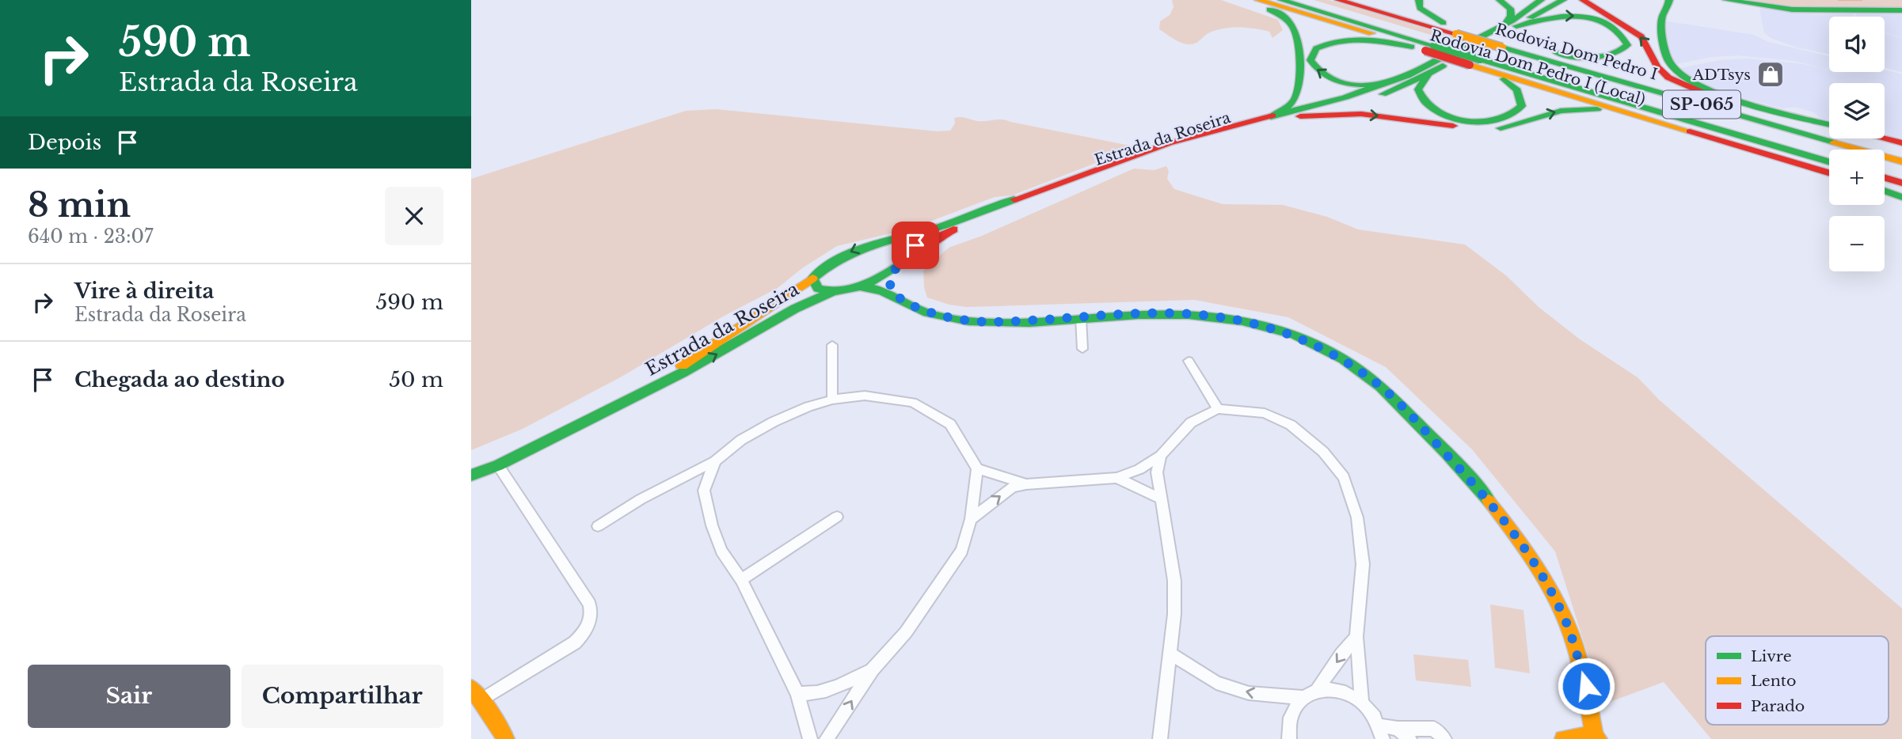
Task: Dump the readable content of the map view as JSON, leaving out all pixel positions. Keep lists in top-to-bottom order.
{
  "streets": {
    "main road": [
      "Rodovia Dom Pedro I",
      "Rodovia Dom Pedro I (Local)",
      "SP-065",
      "Estrada da Roseira"
    ]
  },
  "crossings": [
    ["Rodovia Dom Pedro I", "Rodovia Dom Pedro I (Local)"],
    ["Rodovia Dom Pedro I", "SP-065"],
    ["Rodovia Dom Pedro I (Local)", "SP-065"]
  ],
  "places": {
    "shop": ["ADTsys"]
  },
  "legend": ["Livre", "Lento", "Parado"],
  "page": {
    "turn": ["590 m", "Estrada da Roseira"],
    "map_buttons": ["+", "−"],
    "then": "Depois",
    "heading": ["8 min", "640 m · 23:07"],
    "list": [
      {
        "name": "Vire à direita",
        "note": "Estrada da Roseira",
        "value": "590 m"
      },
      {
        "name": "Chegada ao destino",
        "value": "50 m"
      }
    ],
    "buttons": ["Sair", "Compartilhar"]
  }
}
